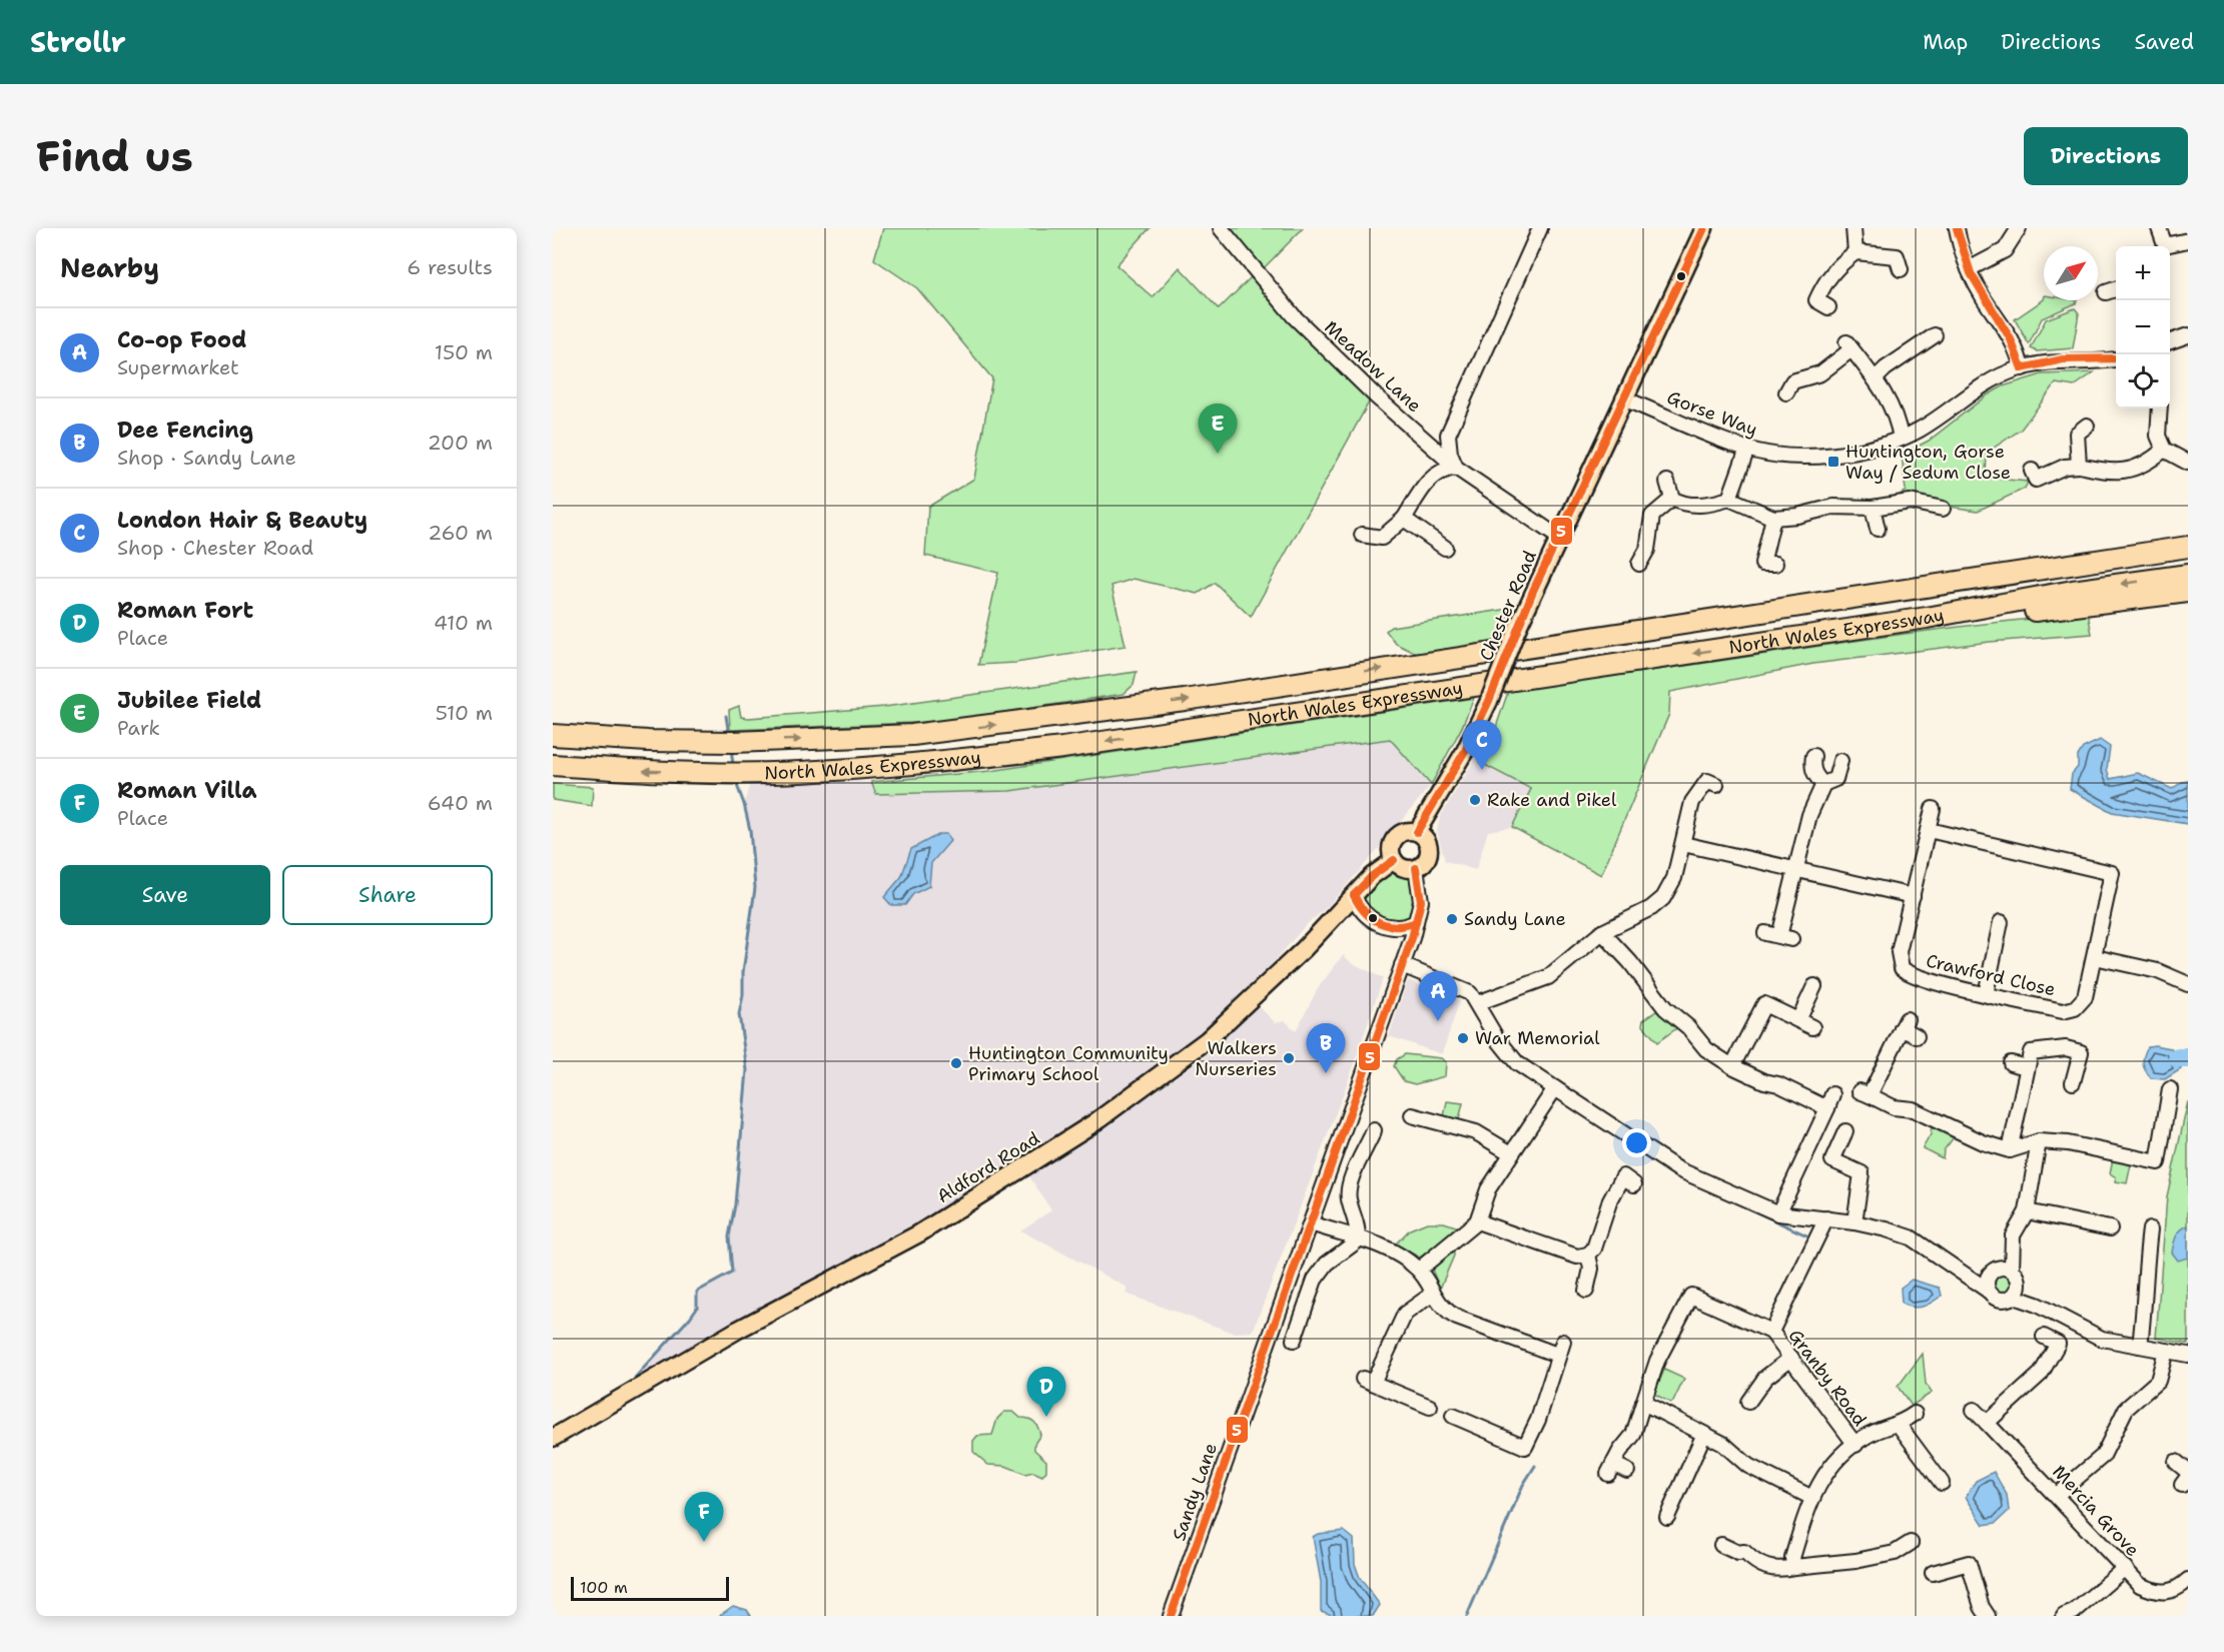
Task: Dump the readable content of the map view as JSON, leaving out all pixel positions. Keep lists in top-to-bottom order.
{
  "streets": {
    "highway": ["North Wales Expressway"],
    "main road": ["Chester Road", "Aldford Road"],
    "street": [
      "Meadow Lane",
      "Gorse Way",
      "Crawford Close",
      "Granby Road",
      "Sandy Lane",
      "Mercia Grove"
    ]
  },
  "crossings": [
    ["Meadow Lane", "Chester Road"],
    ["Gorse Way", "Chester Road"],
    ["Chester Road", "Aldford Road"],
    ["Chester Road", "Sandy Lane"],
    ["Aldford Road", "Sandy Lane"]
  ],
  "places": {
    "transit": ["Huntington, Gorse Way / Sedum Close"],
    "other": [
      "Rake and Pikel",
      "Sandy Lane",
      "War Memorial",
      "Walkers Nurseries",
      "Huntington Community Primary School"
    ]
  },
  "lines": ["transit line 5"],
  "scale_bar": "100 m",
  "north": "top right",
  "page": {
    "header": "Strollr",
    "nav": ["Map", "Directions", "Saved"],
    "buttons": [
      "Directions",
      ["Save", "Share"]
    ],
    "title": "Find us",
    "heading": ["Nearby", "6 results"],
    "map_buttons": ["+", "−"],
    "list": [
      {
        "mark": "A",
        "name": "Co-op Food",
        "note": "Supermarket",
        "value": "150 m"
      },
      {
        "mark": "B",
        "name": "Dee Fencing",
        "note": "Shop · Sandy Lane",
        "value": "200 m"
      },
      {
        "mark": "C",
        "name": "London Hair & Beauty",
        "note": "Shop · Chester Road",
        "value": "260 m"
      },
      {
        "mark": "D",
        "name": "Roman Fort",
        "note": "Place",
        "value": "410 m"
      },
      {
        "mark": "E",
        "name": "Jubilee Field",
        "note": "Park",
        "value": "510 m"
      },
      {
        "mark": "F",
        "name": "Roman Villa",
        "note": "Place",
        "value": "640 m"
      }
    ],
    "pins": [
      "E",
      "C",
      "A",
      "B",
      "D",
      "F"
    ],
    "scale": "100 m"
  }
}
